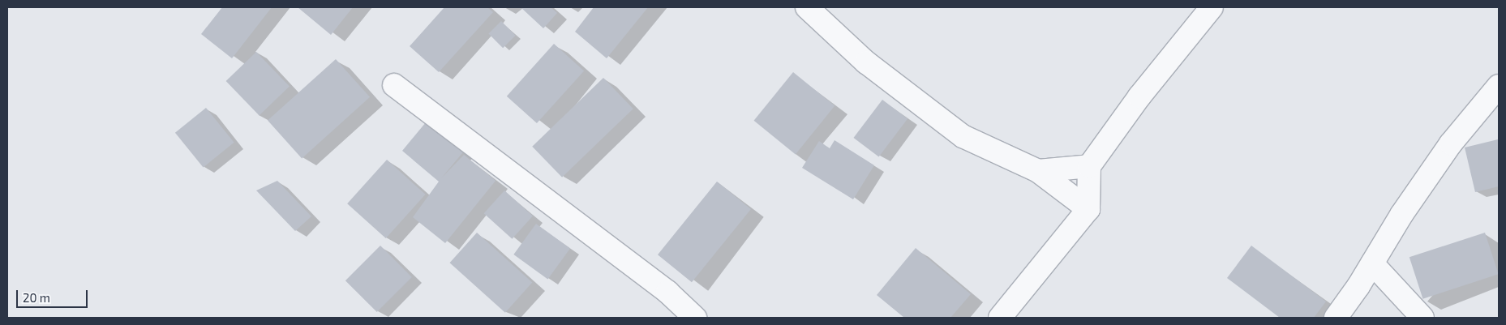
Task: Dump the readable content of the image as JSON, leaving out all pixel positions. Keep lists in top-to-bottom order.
{
  "scale_bar": "20 m"
}
